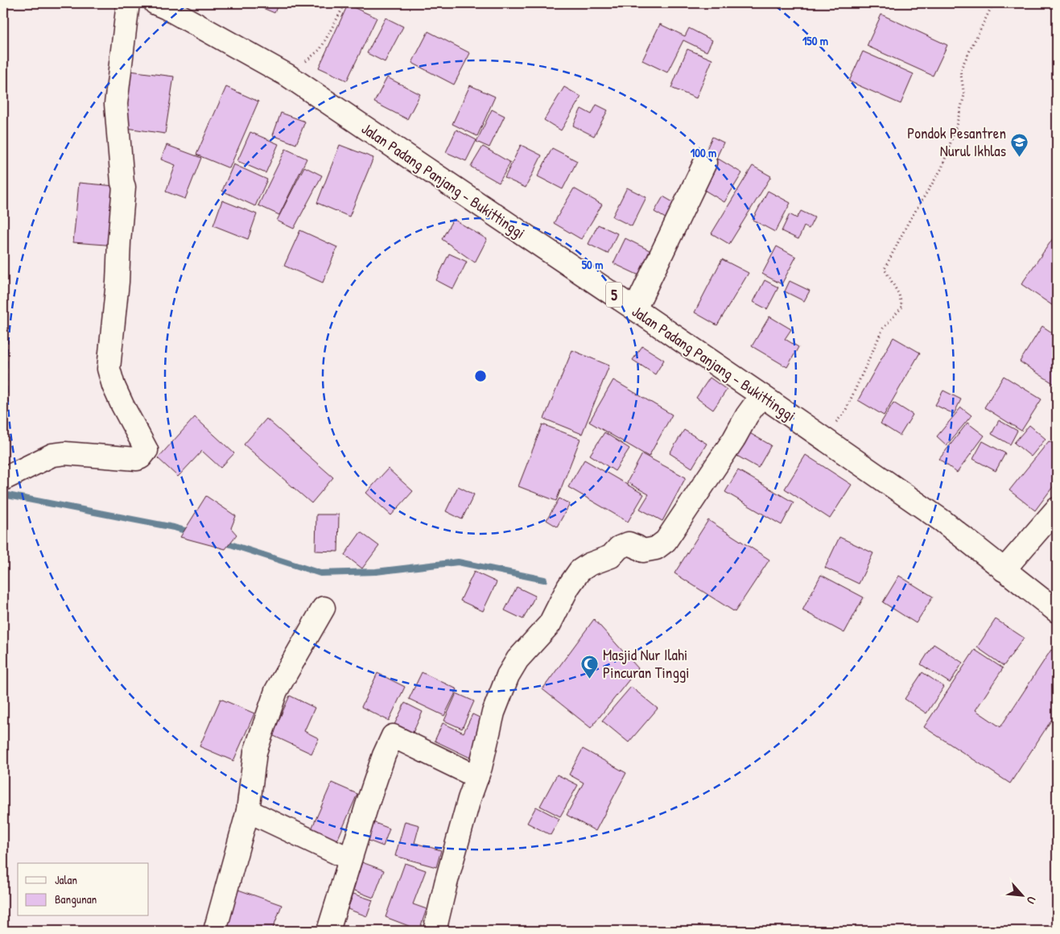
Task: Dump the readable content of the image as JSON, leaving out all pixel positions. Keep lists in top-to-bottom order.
{
  "streets": {
    "main road": ["Jalan Padang Panjang - Bukittinggi", "5"]
  },
  "places": {
    "school or university": ["Pondok Pesantren Nurul Ikhlas"],
    "mosque": ["Masjid Nur Ilahi Pincuran Tinggi"]
  },
  "legend": ["Jalan", "Bangunan"],
  "north": "bottom right",
  "rings": ["150 m", "100 m", "50 m"]
}
